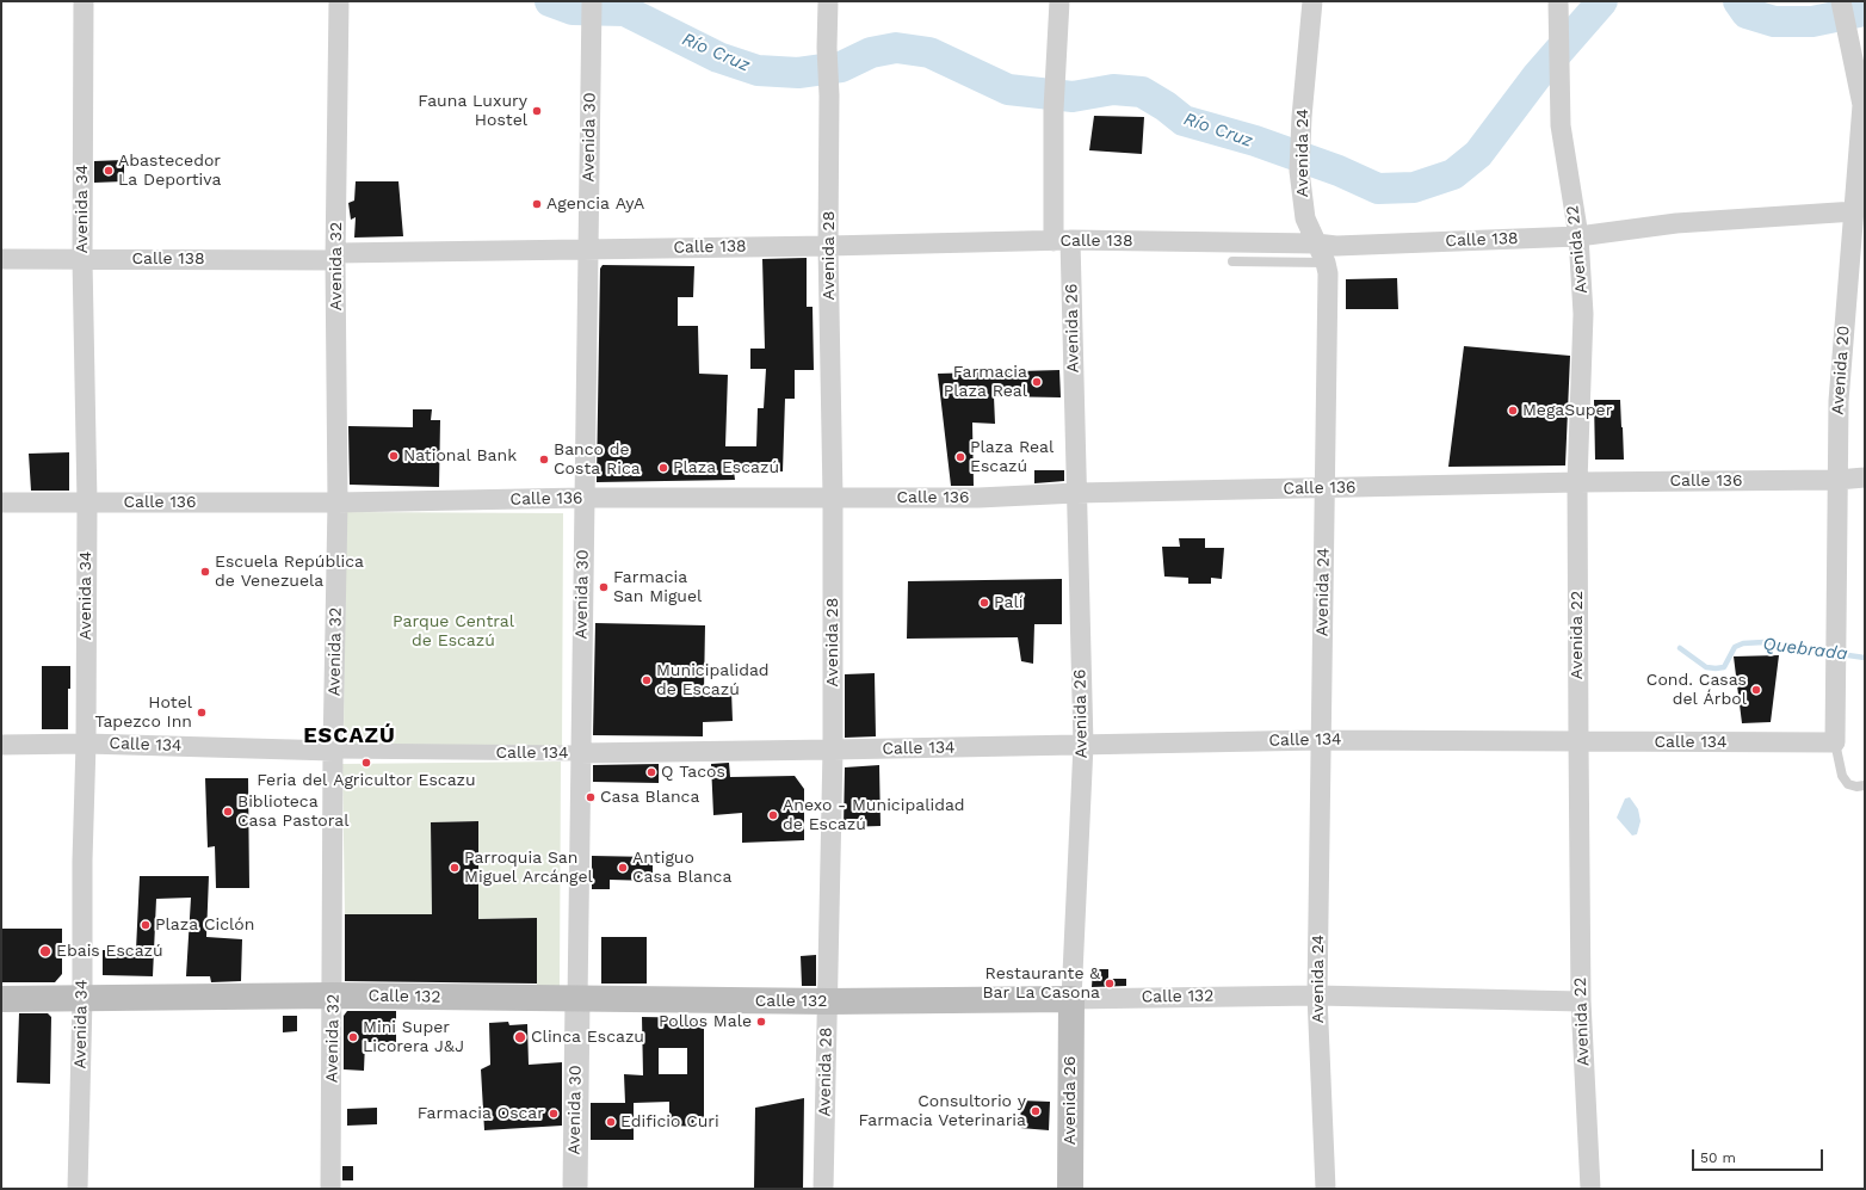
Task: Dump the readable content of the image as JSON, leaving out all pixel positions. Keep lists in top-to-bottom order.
{
  "streets": {
    "main road": ["Avenida 26", "Calle 132"],
    "street": [
      "Avenida 30",
      "Avenida 24",
      "Avenida 34",
      "Calle 138",
      "Avenida 22",
      "Avenida 28",
      "Avenida 32",
      "Avenida 20",
      "Calle 136",
      "Calle 134"
    ]
  },
  "crossings": [
    ["Avenida 30", "Calle 138"],
    ["Avenida 30", "Calle 136"],
    ["Avenida 30", "Calle 134"],
    ["Avenida 30", "Calle 132"],
    ["Avenida 24", "Calle 138"],
    ["Avenida 24", "Calle 136"],
    ["Avenida 24", "Calle 134"],
    ["Avenida 24", "Calle 132"],
    ["Avenida 34", "Calle 138"],
    ["Avenida 34", "Calle 136"],
    ["Avenida 34", "Calle 134"],
    ["Avenida 34", "Calle 132"],
    ["Calle 138", "Avenida 22"],
    ["Calle 138", "Avenida 28"],
    ["Calle 138", "Avenida 32"],
    ["Calle 138", "Avenida 26"],
    ["Calle 138", "Avenida 20"],
    ["Avenida 22", "Calle 136"],
    ["Avenida 22", "Calle 134"],
    ["Avenida 22", "Calle 132"],
    ["Avenida 28", "Calle 136"],
    ["Avenida 28", "Calle 134"],
    ["Avenida 28", "Calle 132"],
    ["Avenida 32", "Calle 136"],
    ["Avenida 32", "Calle 134"],
    ["Avenida 32", "Calle 132"],
    ["Avenida 26", "Calle 136"],
    ["Avenida 26", "Calle 134"],
    ["Avenida 26", "Calle 132"],
    ["Avenida 20", "Calle 136"],
    ["Avenida 20", "Calle 134"]
  ],
  "districts": ["ESCAZÚ"],
  "water": ["Río Cruz", "Quebrada"],
  "parks": ["Parque Central de Escazú"],
  "places": [
    "Fauna Luxury Hostel",
    "Abastecedor La Deportiva",
    "Agencia AyA",
    "Farmacia Plaza Real",
    "MegaSuper",
    "National Bank",
    "Plaza Real Escazú",
    "Banco de Costa Rica",
    "Plaza Escazú",
    "Escuela República de Venezuela",
    "Farmacia San Miguel",
    "Palí",
    "Municipalidad de Escazú",
    "Cond. Casas del Árbol",
    "Hotel Tapezco Inn",
    "Feria del Agricultor Escazu",
    "Q Tacos",
    "Casa Blanca",
    "Biblioteca Casa Pastoral",
    "Anexo - Municipalidad de Escazú",
    "Parroquia San Miguel Arcángel",
    "Antiguo Casa Blanca",
    "Plaza Ciclón",
    "Ebais Escazú",
    "Restaurante & Bar La Casona",
    "Pollos Male",
    "Mini Super Licorera J&J",
    "Clinca Escazu",
    "Consultorio y Farmacia Veterinaria",
    "Farmacia Oscar",
    "Edificio Curi"
  ],
  "scale_bar": "50 m"
}
